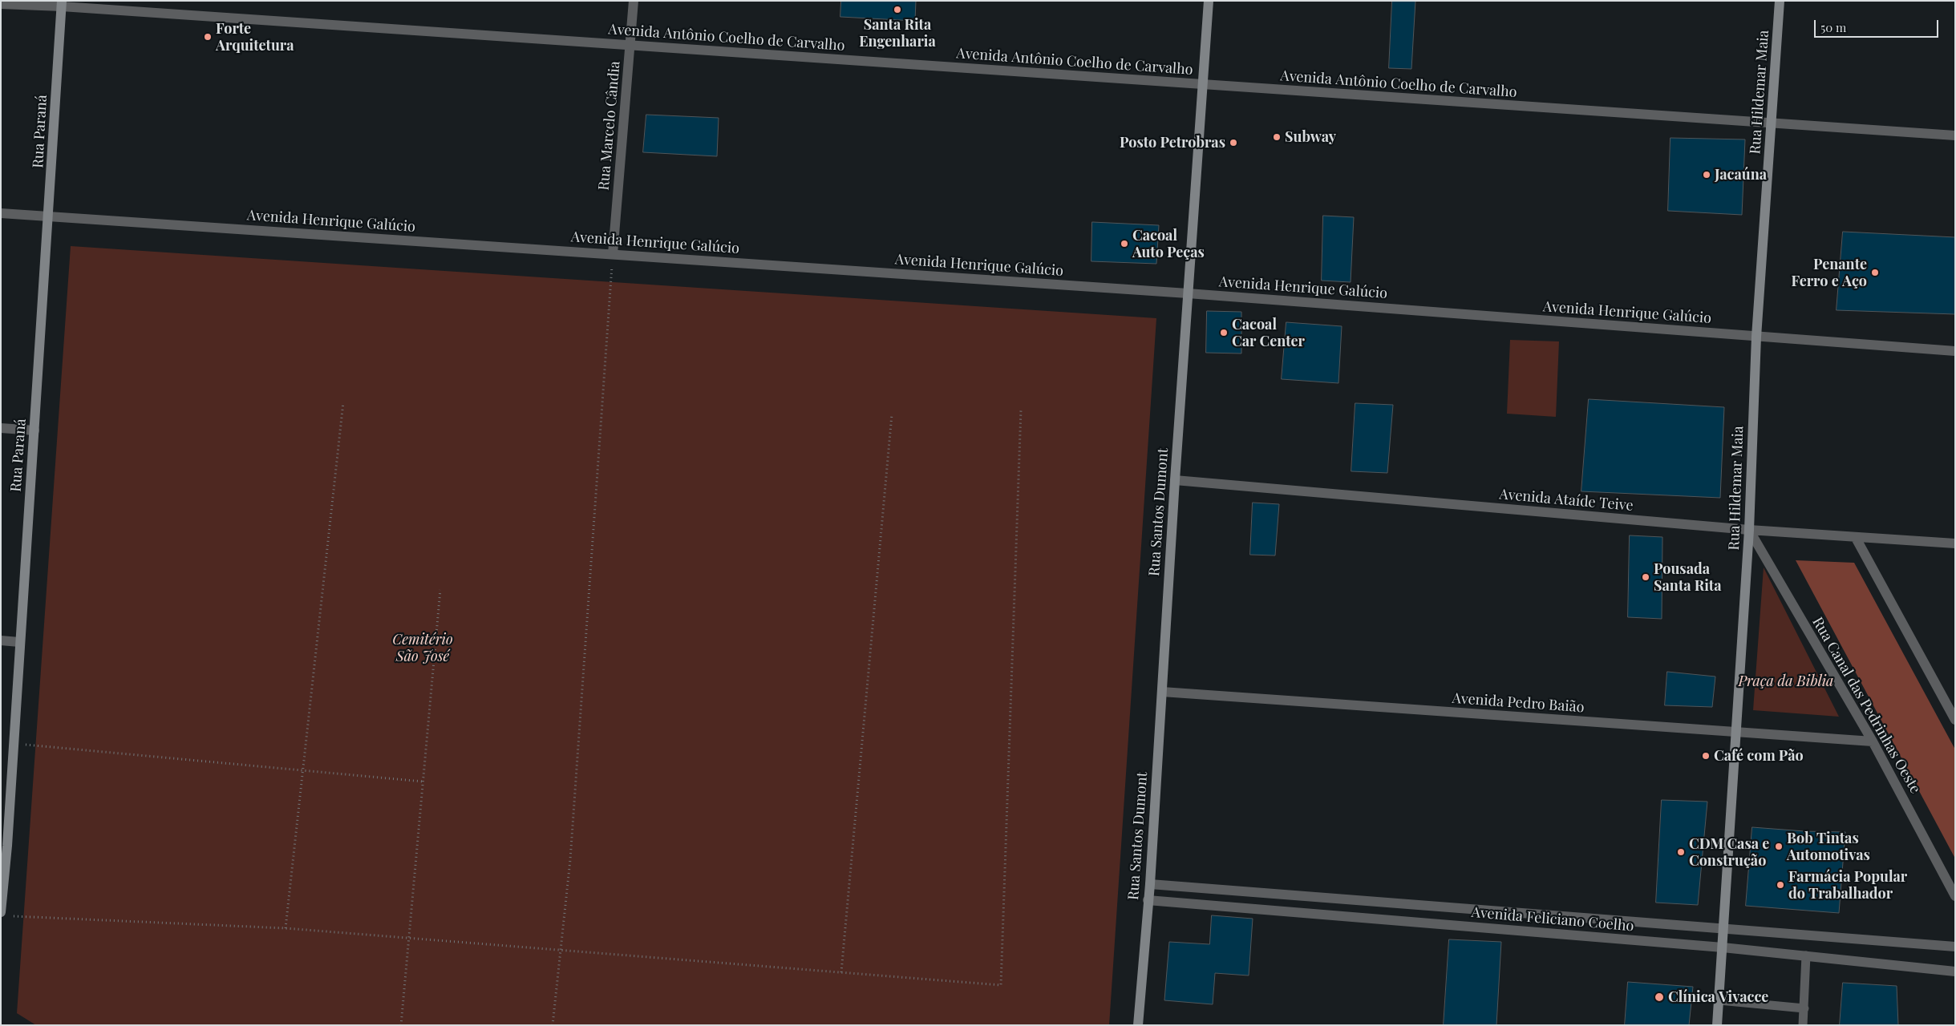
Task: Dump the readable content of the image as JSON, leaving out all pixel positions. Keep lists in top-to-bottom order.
{
  "streets": {
    "main road": ["Rua Hildemar Maia", "Rua Paraná", "Rua Santos Dumont"],
    "street": [
      "Avenida Antônio Coelho de Carvalho",
      "Rua Marcelo Cândia",
      "Avenida Henrique Galúcio",
      "Avenida Ataíde Teive",
      "Avenida Pedro Baião",
      "Rua Canal das Pedrinhas Oeste",
      "Avenida Feliciano Coelho"
    ]
  },
  "crossings": [
    ["Avenida Antônio Coelho de Carvalho", "Rua Hildemar Maia"],
    ["Avenida Antônio Coelho de Carvalho", "Rua Marcelo Cândia"],
    ["Avenida Antônio Coelho de Carvalho", "Rua Paraná"],
    ["Avenida Antônio Coelho de Carvalho", "Rua Santos Dumont"],
    ["Rua Hildemar Maia", "Avenida Henrique Galúcio"],
    ["Rua Hildemar Maia", "Avenida Ataíde Teive"],
    ["Rua Hildemar Maia", "Avenida Pedro Baião"],
    ["Rua Hildemar Maia", "Rua Canal das Pedrinhas Oeste"],
    ["Rua Hildemar Maia", "Avenida Feliciano Coelho"],
    ["Rua Marcelo Cândia", "Avenida Henrique Galúcio"],
    ["Rua Paraná", "Avenida Henrique Galúcio"],
    ["Avenida Henrique Galúcio", "Rua Santos Dumont"],
    ["Avenida Ataíde Teive", "Rua Santos Dumont"],
    ["Avenida Ataíde Teive", "Rua Canal das Pedrinhas Oeste"],
    ["Rua Santos Dumont", "Avenida Pedro Baião"],
    ["Rua Santos Dumont", "Avenida Feliciano Coelho"],
    ["Avenida Pedro Baião", "Rua Canal das Pedrinhas Oeste"]
  ],
  "parks": ["Cemitério São José", "Praça da Biblia"],
  "places": [
    "Santa Rita Engenharia",
    "Forte Arquitetura",
    "Subway",
    "Posto Petrobras",
    "Jacaúna",
    "Cacoal Auto Peças",
    "Penante Ferro e Aço",
    "Cacoal Car Center",
    "Pousada Santa Rita",
    "Café com Pão",
    "Bob Tintas Automotivas",
    "CDM Casa e Construção",
    "Farmácia Popular do Trabalhador",
    "Clínica Vivacce"
  ],
  "scale_bar": "50 m"
}
